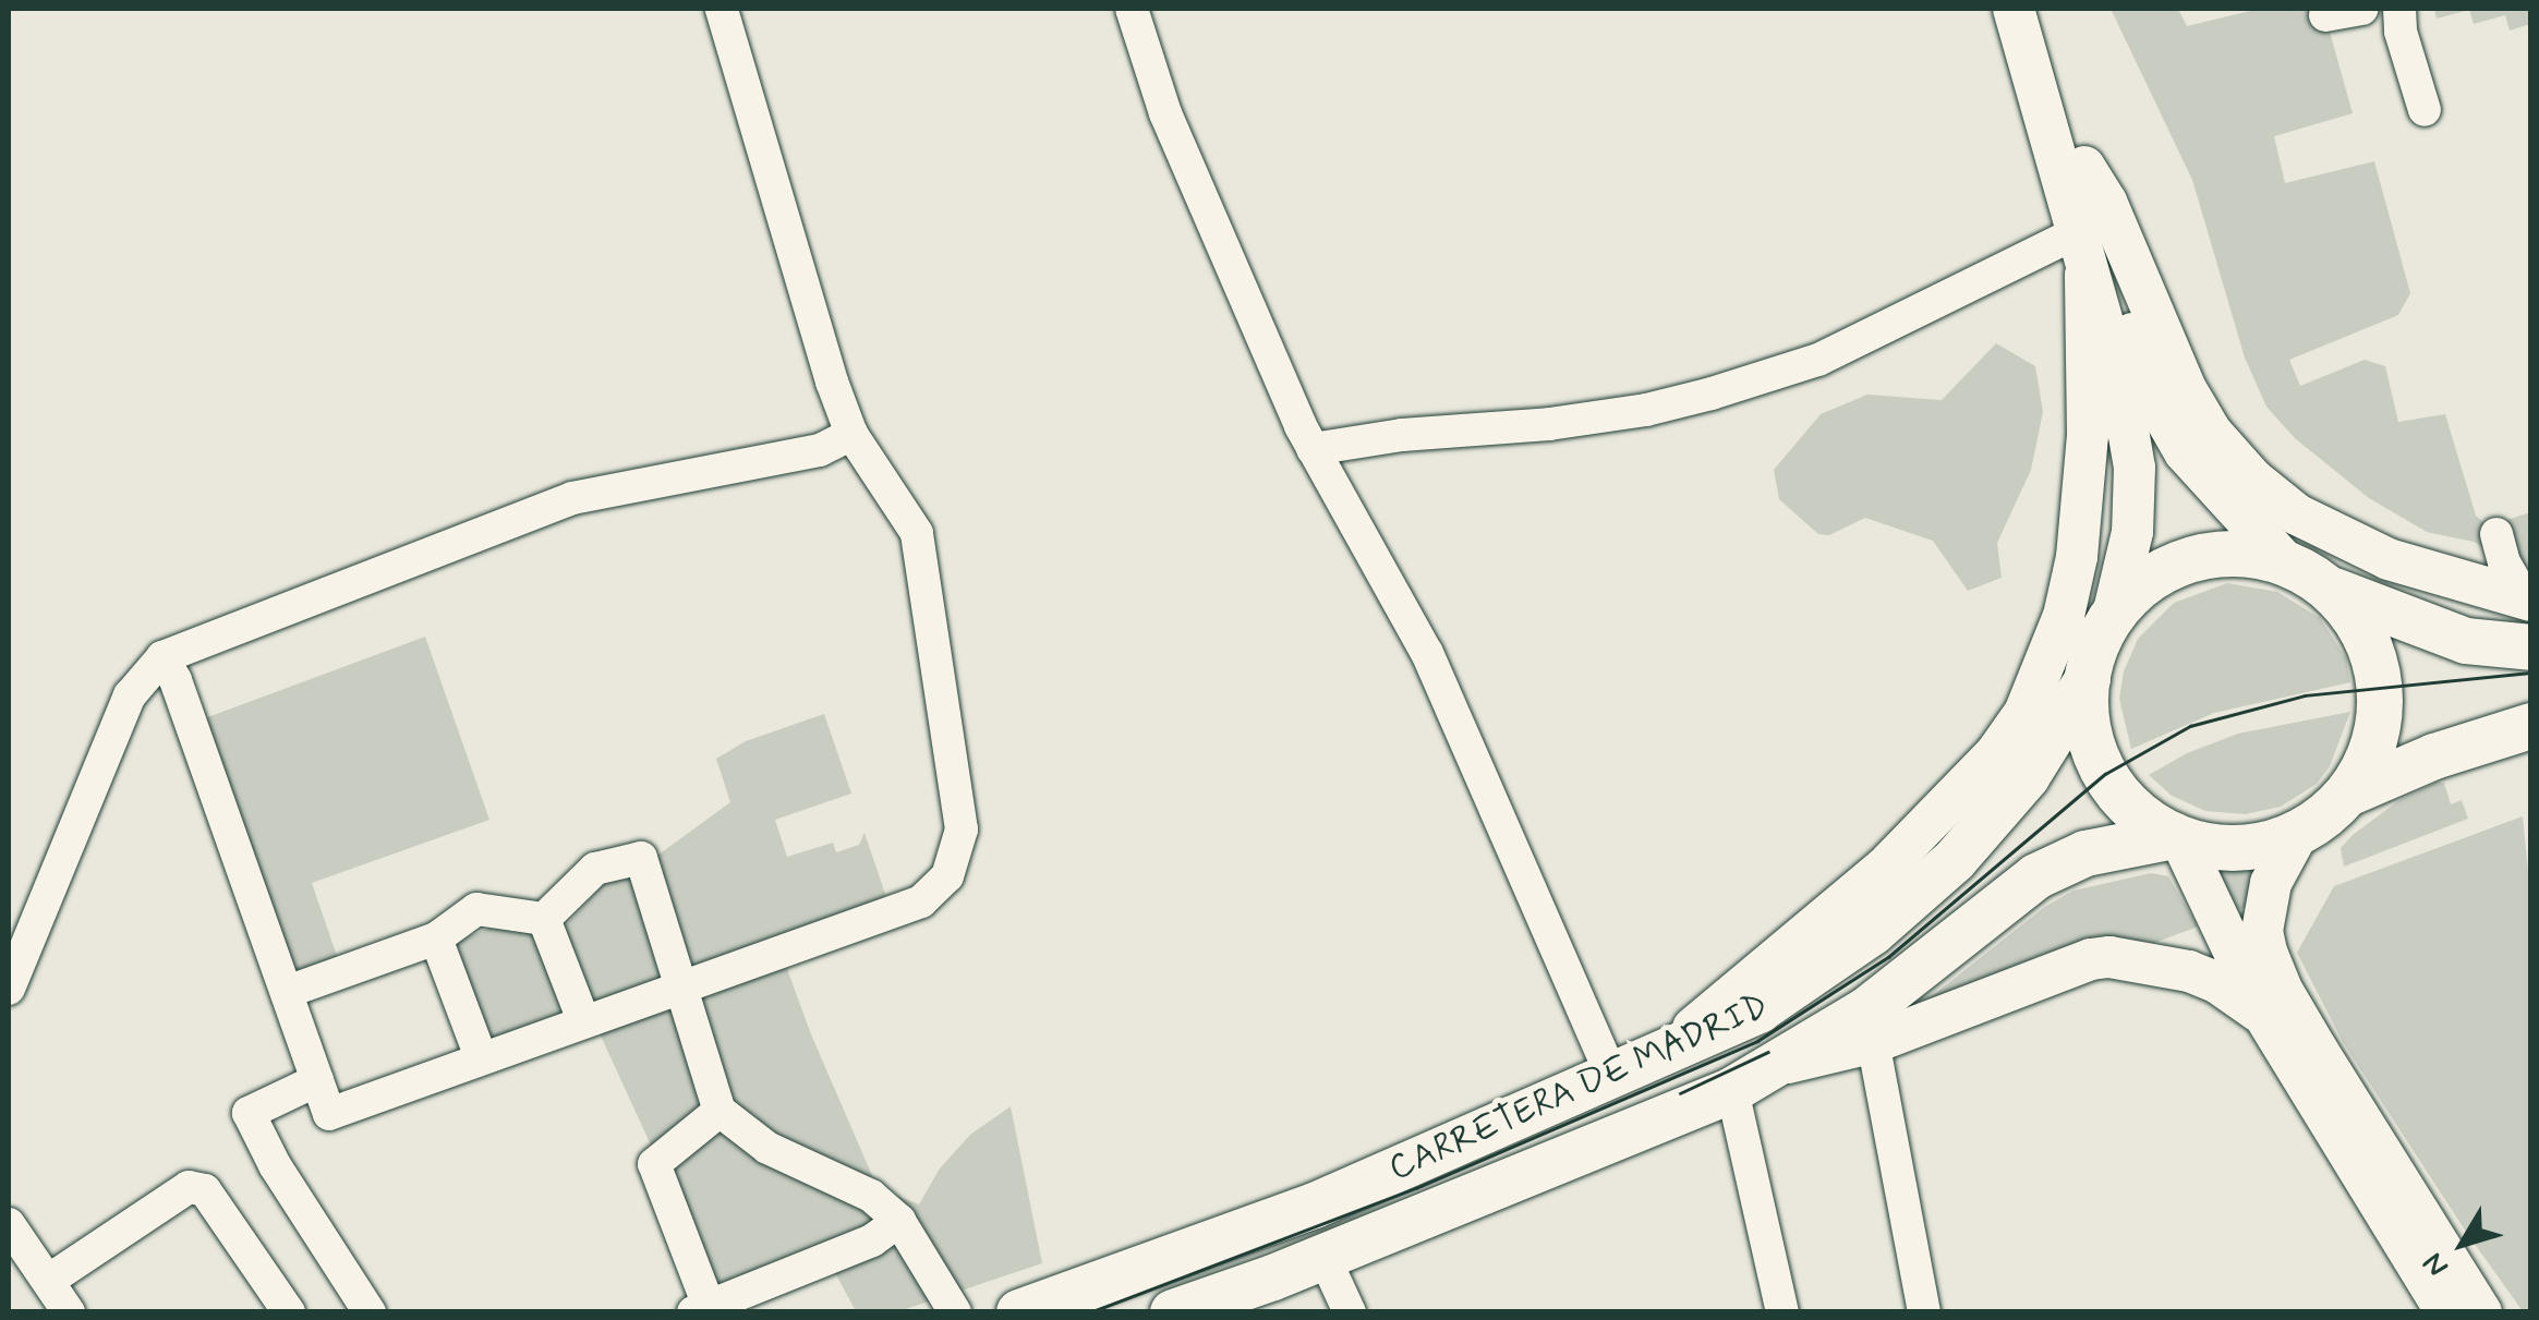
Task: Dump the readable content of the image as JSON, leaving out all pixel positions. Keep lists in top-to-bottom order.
{
  "streets": {
    "highway": ["CARRETERA DE MADRID"]
  },
  "north": "bottom left"
}
